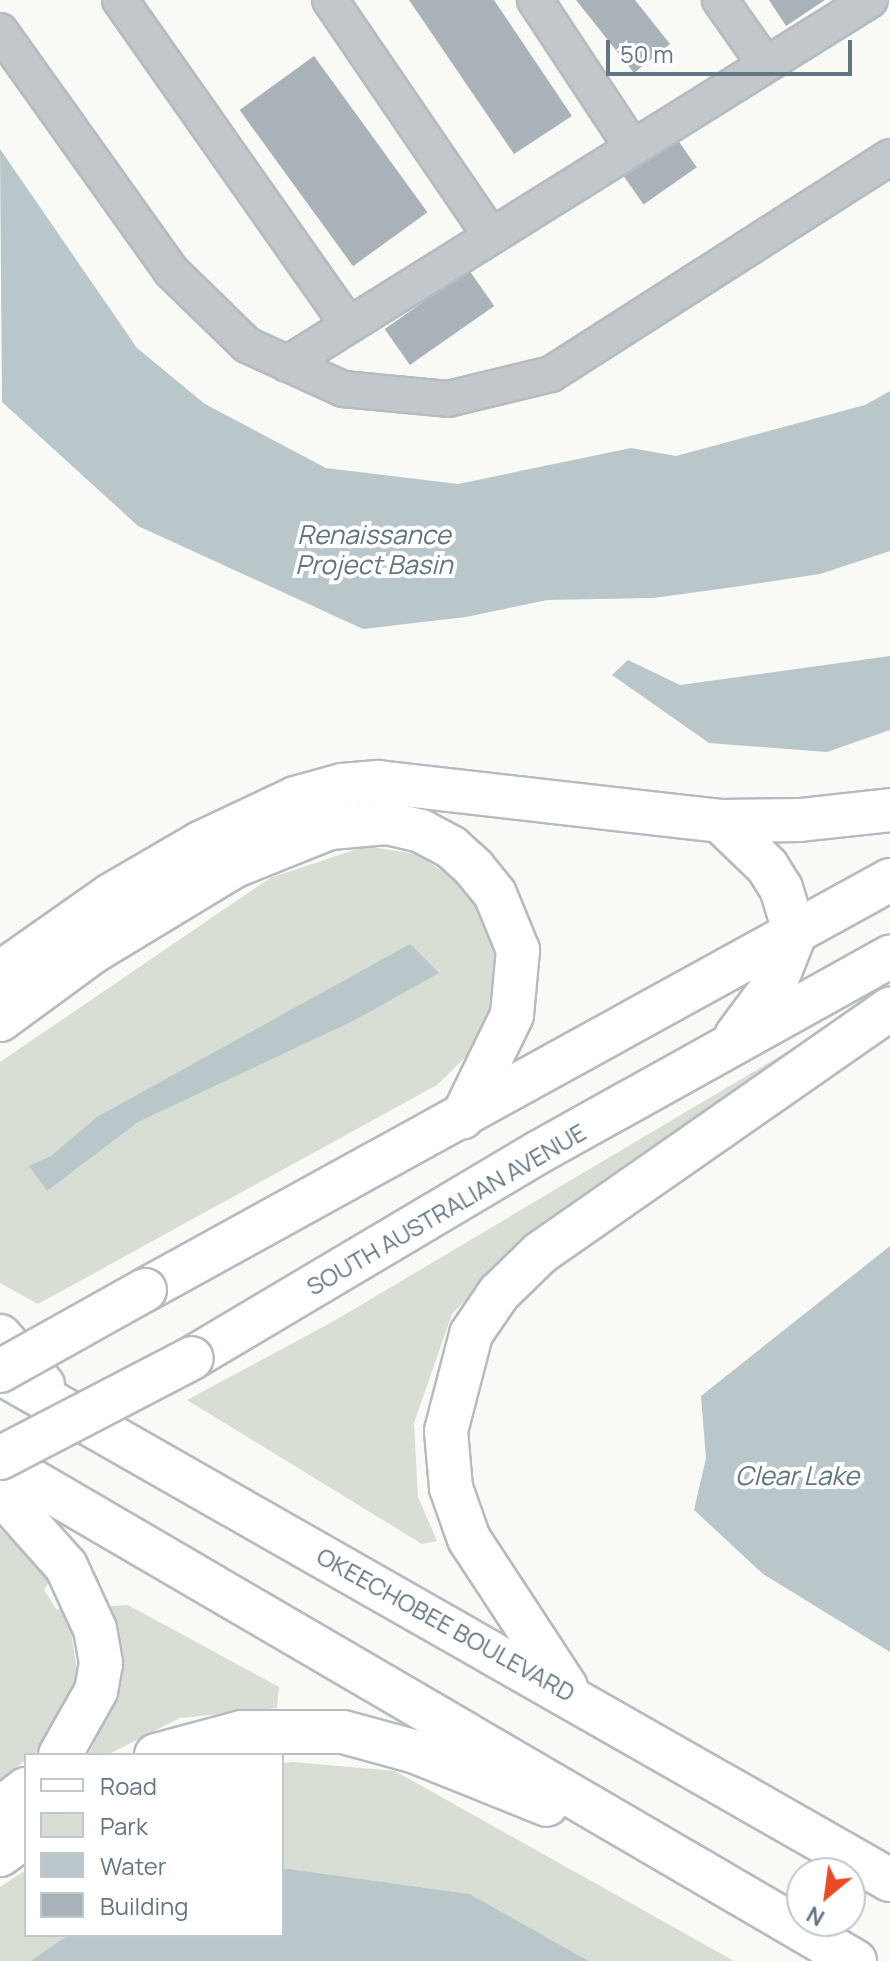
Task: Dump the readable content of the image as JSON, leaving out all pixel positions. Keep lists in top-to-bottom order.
{
  "streets": {
    "main road": ["SOUTH AUSTRALIAN AVENUE", "OKEECHOBEE BOULEVARD"]
  },
  "water": ["Renaissance Project Basin", "Clear Lake"],
  "legend": [
    "Road",
    "Park",
    "Water",
    "Building"
  ],
  "scale_bar": "50 m",
  "north": "bottom left"
}
